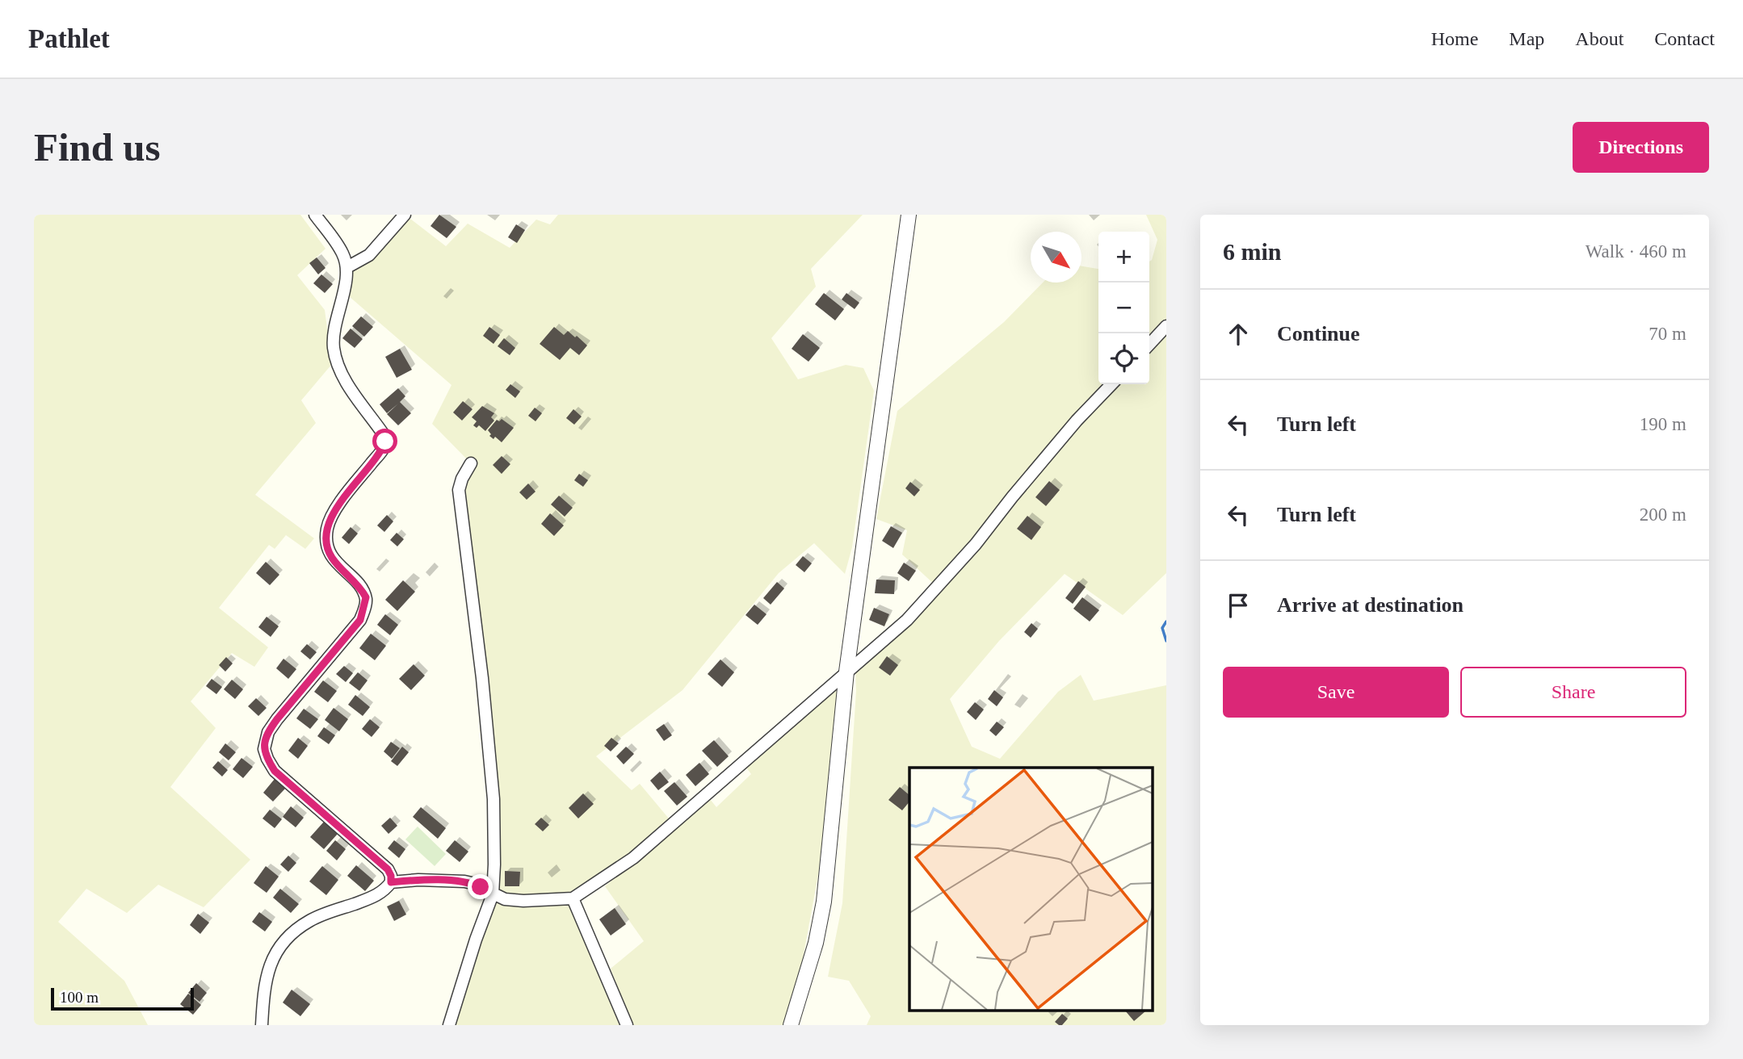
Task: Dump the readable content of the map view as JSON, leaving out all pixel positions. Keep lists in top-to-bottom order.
{
  "scale_bar": "100 m",
  "north": "bottom right",
  "page": {
    "header": "Pathlet",
    "nav": [
      "Home",
      "Map",
      "About",
      "Contact"
    ],
    "buttons": [
      "Directions",
      ["Save", "Share"]
    ],
    "title": "Find us",
    "heading": ["6 min", "Walk · 460 m"],
    "map_buttons": ["+", "−"],
    "list": [
      ["Continue", "70 m"],
      ["Turn left", "190 m"],
      ["Turn left", "200 m"],
      "Arrive at destination"
    ],
    "scale": "100 m"
  }
}
